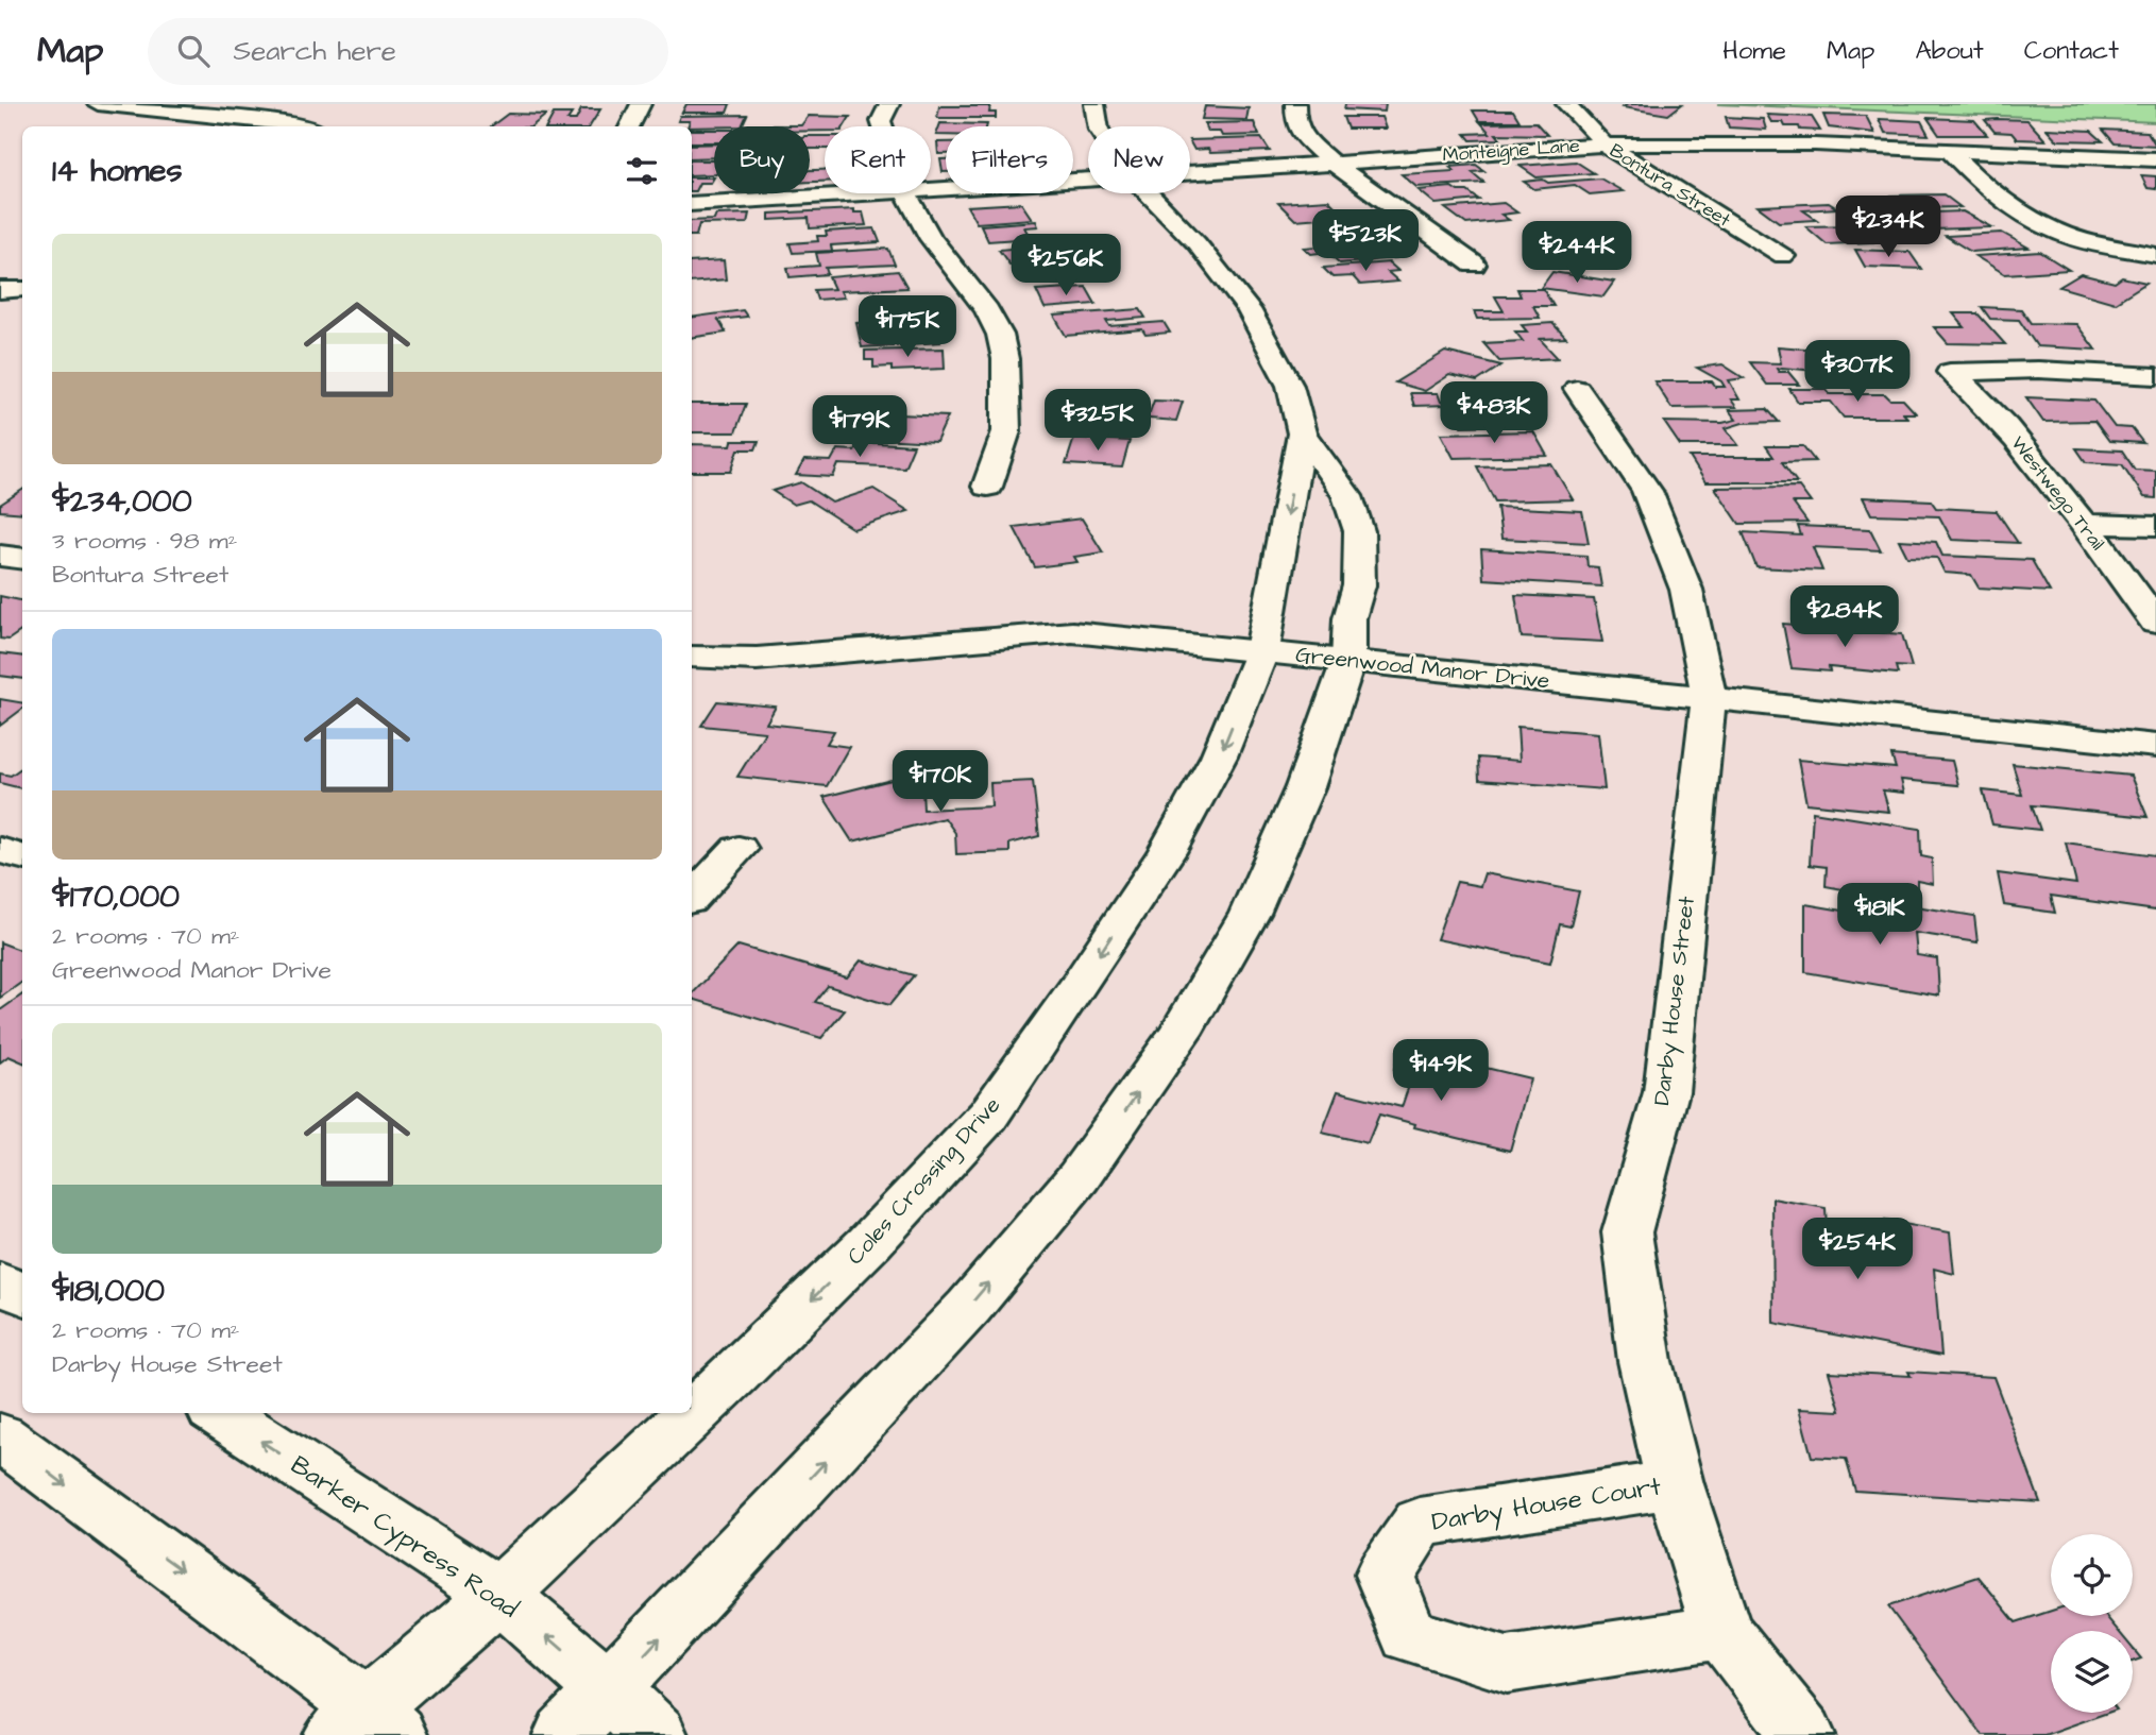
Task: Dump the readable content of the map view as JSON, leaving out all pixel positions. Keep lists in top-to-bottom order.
{
  "streets": {
    "street": [
      "Monteigne Lane",
      "Bontura Street",
      "Westwego Trail",
      "Greenwood Manor Drive",
      "Darby House Street",
      "Coles Crossing Drive",
      "Darby House Court",
      "Barker Cypress Road"
    ]
  },
  "crossings": [
    ["Monteigne Lane", "Bontura Street"],
    ["Greenwood Manor Drive", "Darby House Street"],
    ["Greenwood Manor Drive", "Coles Crossing Drive"],
    ["Darby House Street", "Darby House Court"],
    ["Coles Crossing Drive", "Barker Cypress Road"]
  ],
  "page": {
    "header": "Map",
    "search": "Search here",
    "nav": [
      "Home",
      "Map",
      "About",
      "Contact"
    ],
    "chip": [
      "Buy",
      "Rent",
      "Filters",
      "New"
    ],
    "heading": "14 homes",
    "price": [
      "$234K",
      "$523K",
      "$244K",
      "$256K",
      "$175K",
      "$307K",
      "$483K",
      "$325K",
      "$179K",
      "$284K",
      "$170K",
      "$181K",
      "$149K",
      "$254K"
    ],
    "list": [
      {
        "name": "$234,000",
        "note": "3 rooms · 98 m² · Bontura Street"
      },
      {
        "name": "$170,000",
        "note": "2 rooms · 70 m² · Greenwood Manor Drive"
      },
      {
        "name": "$181,000",
        "note": "2 rooms · 70 m² · Darby House Street"
      }
    ]
  }
}
